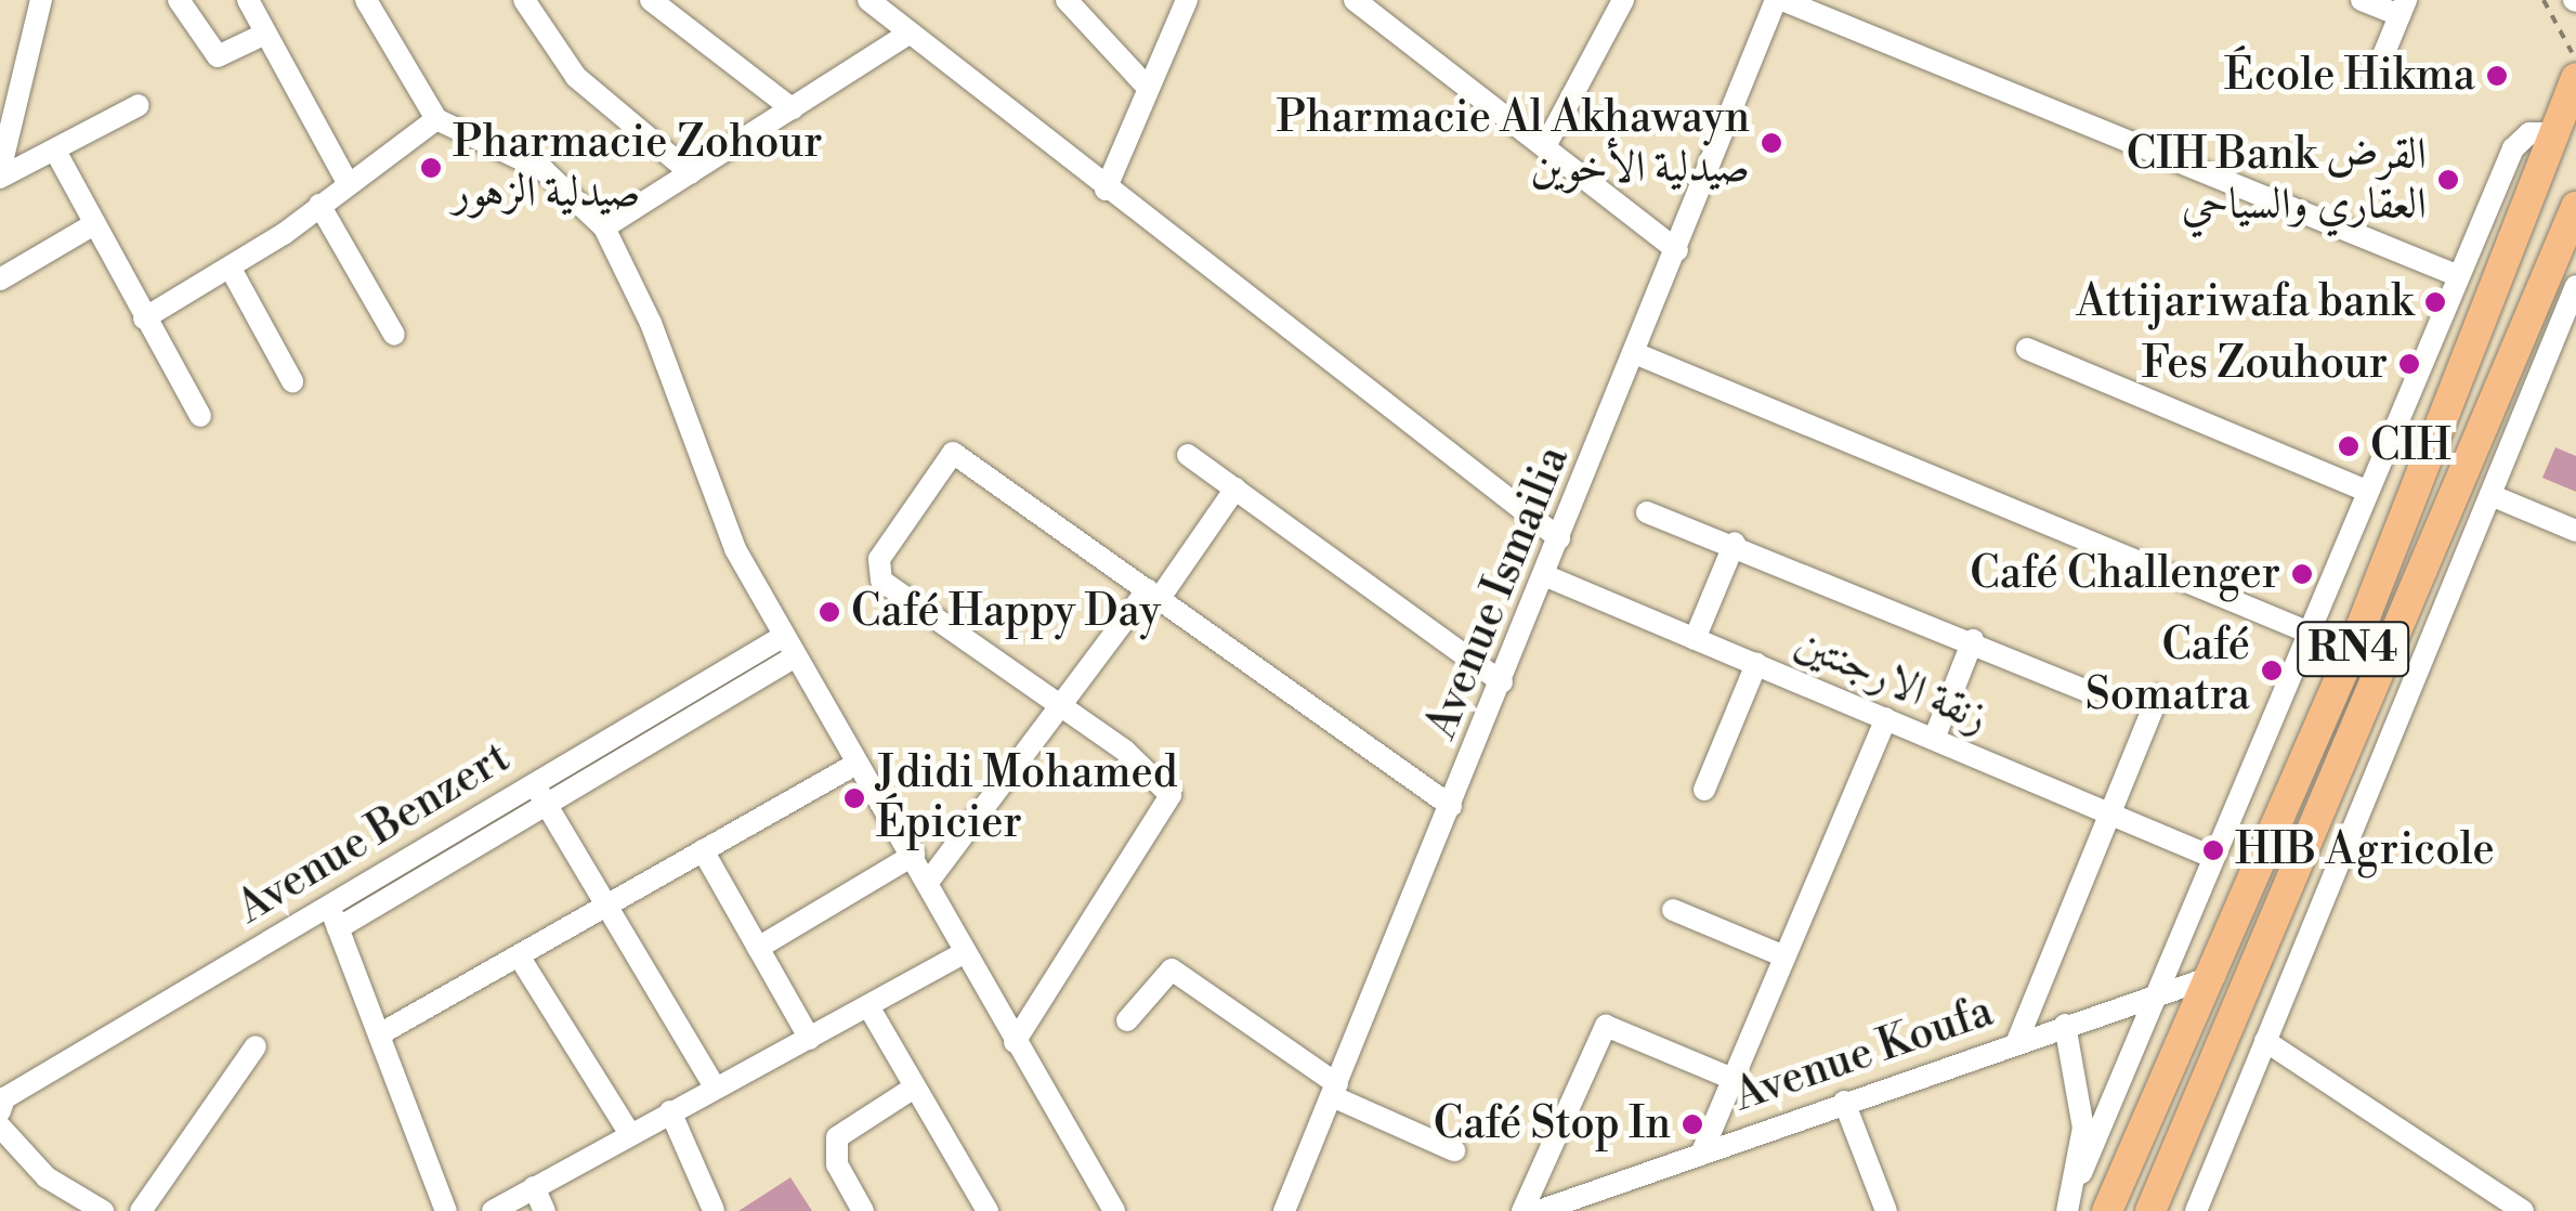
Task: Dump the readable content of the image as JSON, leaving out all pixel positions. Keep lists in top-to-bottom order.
{
  "streets": {
    "main road": ["RN4"],
    "street": [
      "Avenue Ismailia",
      "زنقة الارجنتين",
      "Avenue Benzert",
      "Avenue Koufa"
    ]
  },
  "crossings": [
    ["Avenue Ismailia", "زنقة الارجنتين"],
    ["RN4", "Avenue Koufa"]
  ],
  "places": [
    "École Hikma",
    "Pharmacie Al Akhawayn صيدلية الأخوين",
    "Pharmacie Zohour صيدلية الزهور",
    "CIH Bank القرض العقاري والسياحي",
    "Attijariwafa bank",
    "Fes Zouhour",
    "CIH",
    "Café Challenger",
    "Café Happy Day",
    "Café Somatra",
    "Jdidi Mohamed Épicier",
    "HIB Agricole",
    "Café Stop In"
  ]
}
